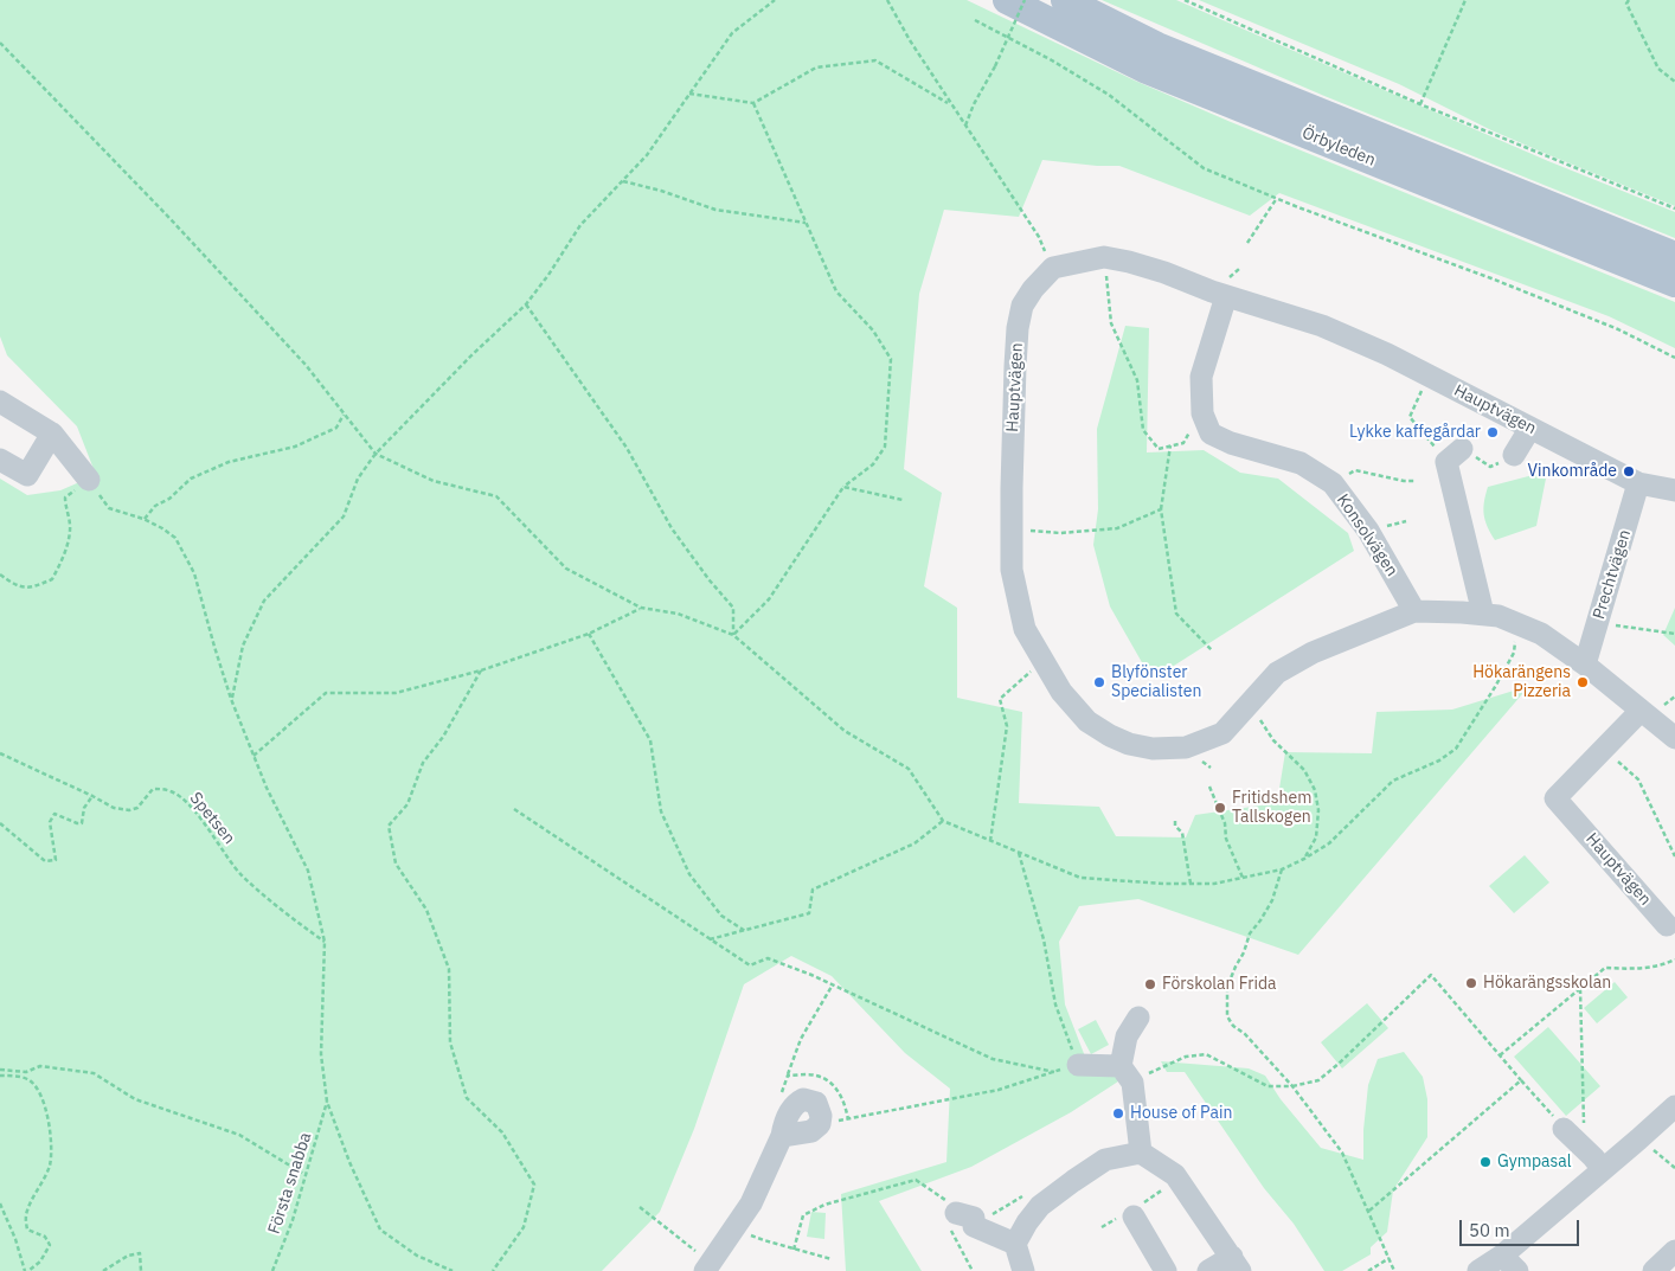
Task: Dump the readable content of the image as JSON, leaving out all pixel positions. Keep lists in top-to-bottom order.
{
  "streets": {
    "main road": ["Örbyleden"],
    "street": ["Hauptvägen", "Konsolvägen", "Prechtvägen"],
    "path": ["Spetsen", "Första snabba"]
  },
  "crossings": [
    ["Hauptvägen", "Konsolvägen"],
    ["Hauptvägen", "Prechtvägen"]
  ],
  "places": [
    "Lykke kaffegårdar",
    "Vinkområde",
    "Blyfönster Specialisten",
    "Hökarängens Pizzeria",
    "Fritidshem Tallskogen",
    "Hökarängsskolan",
    "Förskolan Frida",
    "House of Pain",
    "Gympasal"
  ],
  "scale_bar": "50 m"
}
